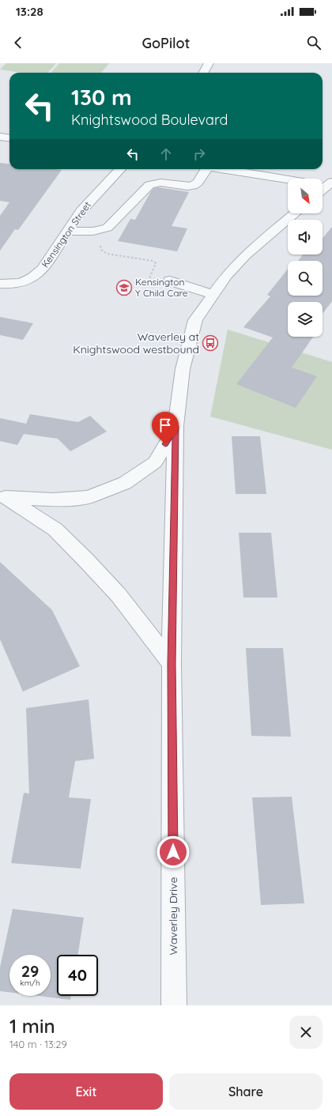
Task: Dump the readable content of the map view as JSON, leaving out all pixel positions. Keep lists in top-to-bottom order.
{
  "streets": {
    "street": ["Kensington Street", "Waverley Drive"]
  },
  "places": {
    "school or university": ["Kensington Y Child Care"],
    "bus stop": ["Waverley at Knightswood westbound"]
  },
  "north": "bottom right",
  "page": {
    "status": "13:28",
    "header": "GoPilot",
    "turn": ["130 m", "Knightswood Boulevard"],
    "speed": "29 km/h",
    "limit": "40",
    "heading": ["1 min", "140 m · 13:29"],
    "buttons": ["Exit", "Share"]
  }
}
